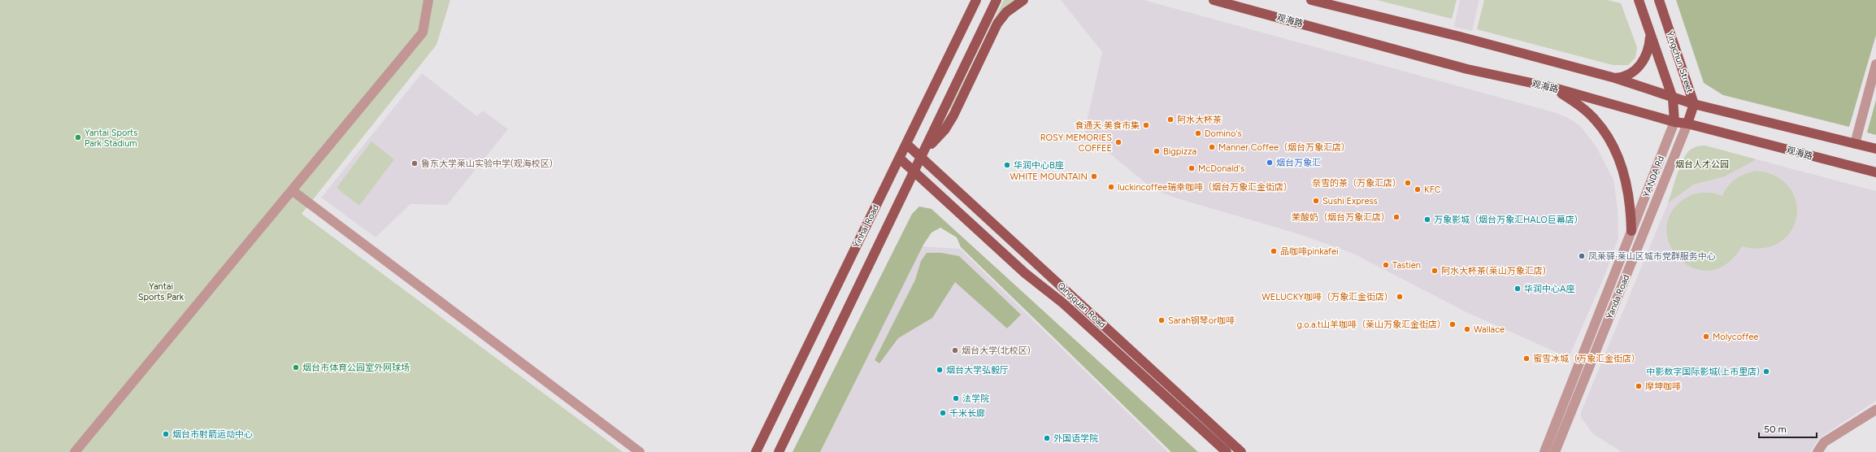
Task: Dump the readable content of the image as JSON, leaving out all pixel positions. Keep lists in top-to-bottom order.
{
  "streets": {
    "main road": [
      "观海路",
      "Yingchun Street",
      "Yinhai Road",
      "Qingquan Road"
    ],
    "street": ["YANDA Rd", "Yanda Road"]
  },
  "crossings": [
    ["观海路", "Yingchun Street"],
    ["观海路", "YANDA Rd"],
    ["观海路", "Yanda Road"],
    ["Yingchun Street", "YANDA Rd"],
    ["Yingchun Street", "Yanda Road"],
    ["YANDA Rd", "Yanda Road"],
    ["Yinhai Road", "Qingquan Road"]
  ],
  "parks": ["烟台人才公园", "Yantai Sports Park"],
  "places": [
    "阿水大杯茶",
    "食通天·美食市集",
    "Domino's",
    "Yantai Sports Park Stadium",
    "ROSY MEMORIES COFFEE",
    "Manner Coffee（烟台万象汇店）",
    "Bigpizza",
    "烟台万象汇",
    "鲁东大学莱山实验中学(观海校区)",
    "华润中心B座",
    "McDonald's",
    "WHITE MOUNTAIN",
    "奈雪的茶（万象汇店）",
    "luckincoffee瑞幸咖啡（烟台万象汇金街店）",
    "KFC",
    "Sushi Express",
    "茉酸奶（烟台万象汇店）",
    "万象影城（烟台万象汇HALO巨幕店）",
    "品咖啡pinkafei",
    "凤莱驿·莱山区城市党群服务中心",
    "Tastien",
    "阿水大杯茶(莱山万象汇店)",
    "华润中心A座",
    "WELUCKY咖啡（万象汇金街店）",
    "Sarah钢琴or咖啡",
    "g.o.a.t山羊咖啡（莱山万象汇金街店）",
    "Wallace",
    "Molycoffee",
    "烟台大学(北校区)",
    "蜜雪冰城（万象汇金街店）",
    "烟台市体育公园室外网球场",
    "烟台大学弘毅厅",
    "中影数字国际影城(上市里店)",
    "摩坤咖啡",
    "法学院",
    "千米长廊",
    "烟台市射箭运动中心",
    "外国语学院"
  ],
  "scale_bar": "50 m"
}
